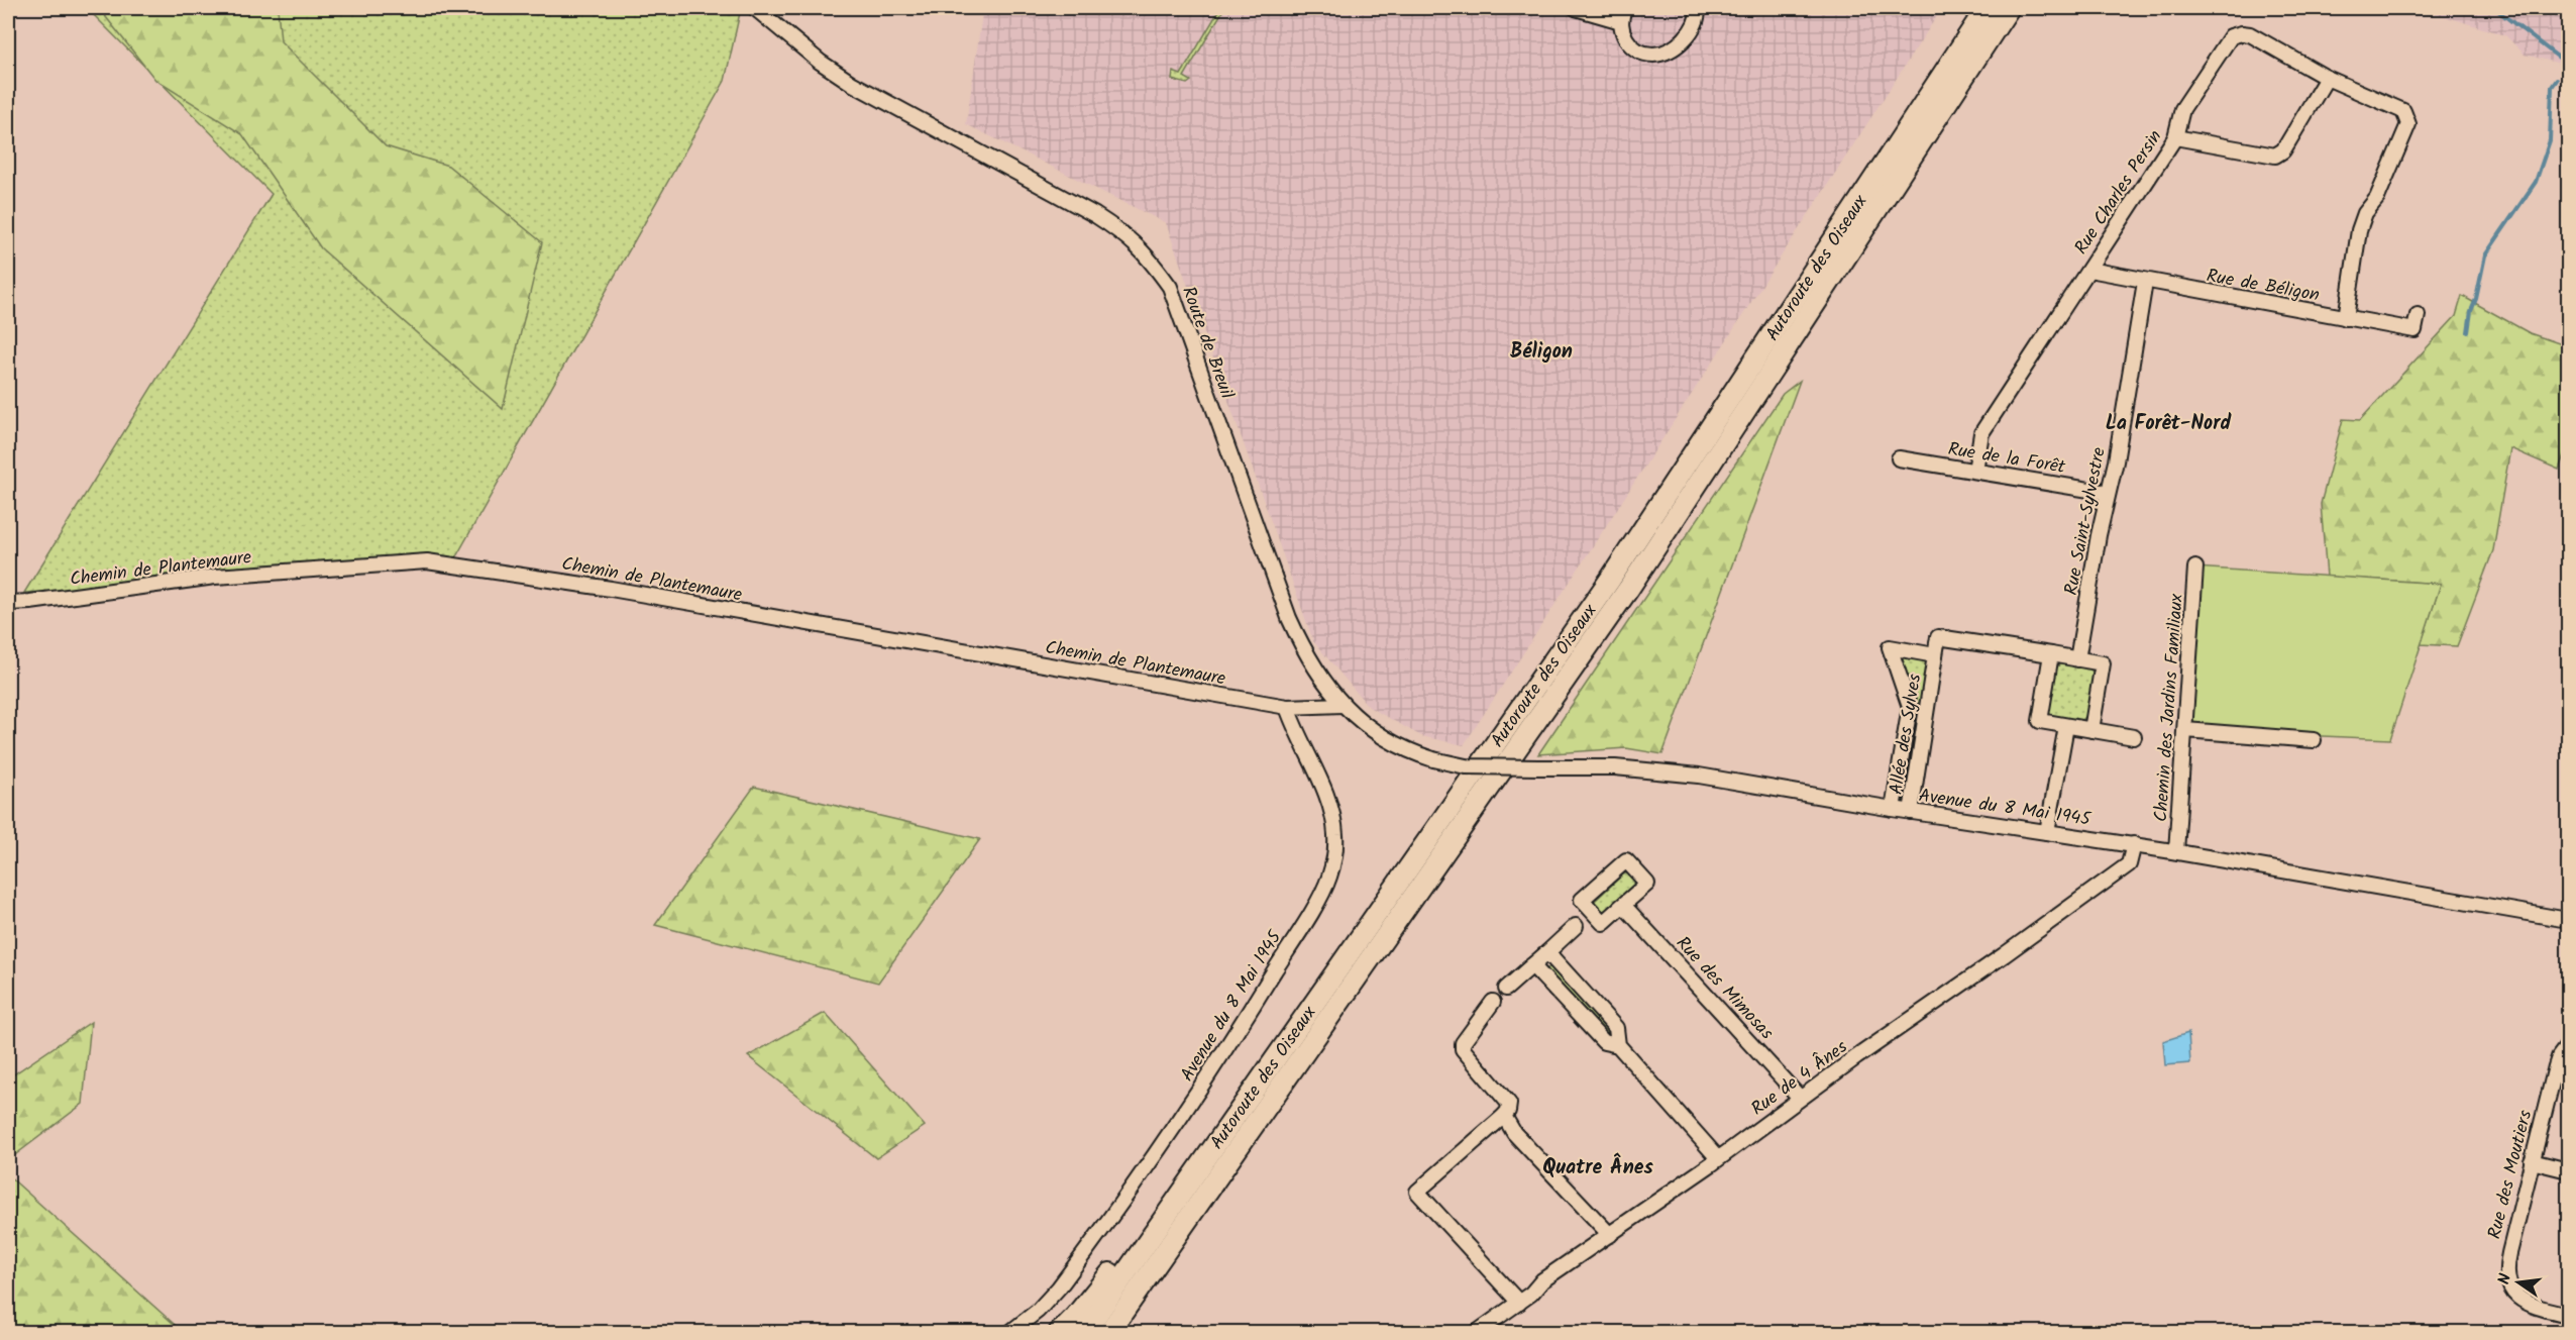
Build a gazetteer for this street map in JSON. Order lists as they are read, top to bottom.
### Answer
{
  "streets": {
    "highway": ["Autoroute des Oiseaux"],
    "street": [
      "Rue Charles Persin",
      "Rue de Béligon",
      "Route de Breuil",
      "Rue de la Forêt",
      "Rue Saint-Sylvestre",
      "Chemin de Plantemaure",
      "Chemin des Jardins Familiaux",
      "Allée des Sylves",
      "Avenue du 8 Mai 1945",
      "Rue des Mimosas",
      "Rue de 4 Ânes",
      "Rue des Moutiers"
    ]
  },
  "crossings": [
    ["Rue Charles Persin", "Rue de Béligon"],
    ["Rue Charles Persin", "Rue de la Forêt"],
    ["Rue de Béligon", "Rue Saint-Sylvestre"],
    ["Route de Breuil", "Avenue du 8 Mai 1945"],
    ["Rue de la Forêt", "Rue Saint-Sylvestre"],
    ["Chemin de Plantemaure", "Avenue du 8 Mai 1945"],
    ["Chemin des Jardins Familiaux", "Avenue du 8 Mai 1945"],
    ["Allée des Sylves", "Avenue du 8 Mai 1945"],
    ["Avenue du 8 Mai 1945", "Rue de 4 Ânes"],
    ["Rue des Mimosas", "Rue de 4 Ânes"]
  ],
  "districts": ["Béligon", "La Forêt-Nord", "Quatre Ânes"],
  "north": "left"
}
